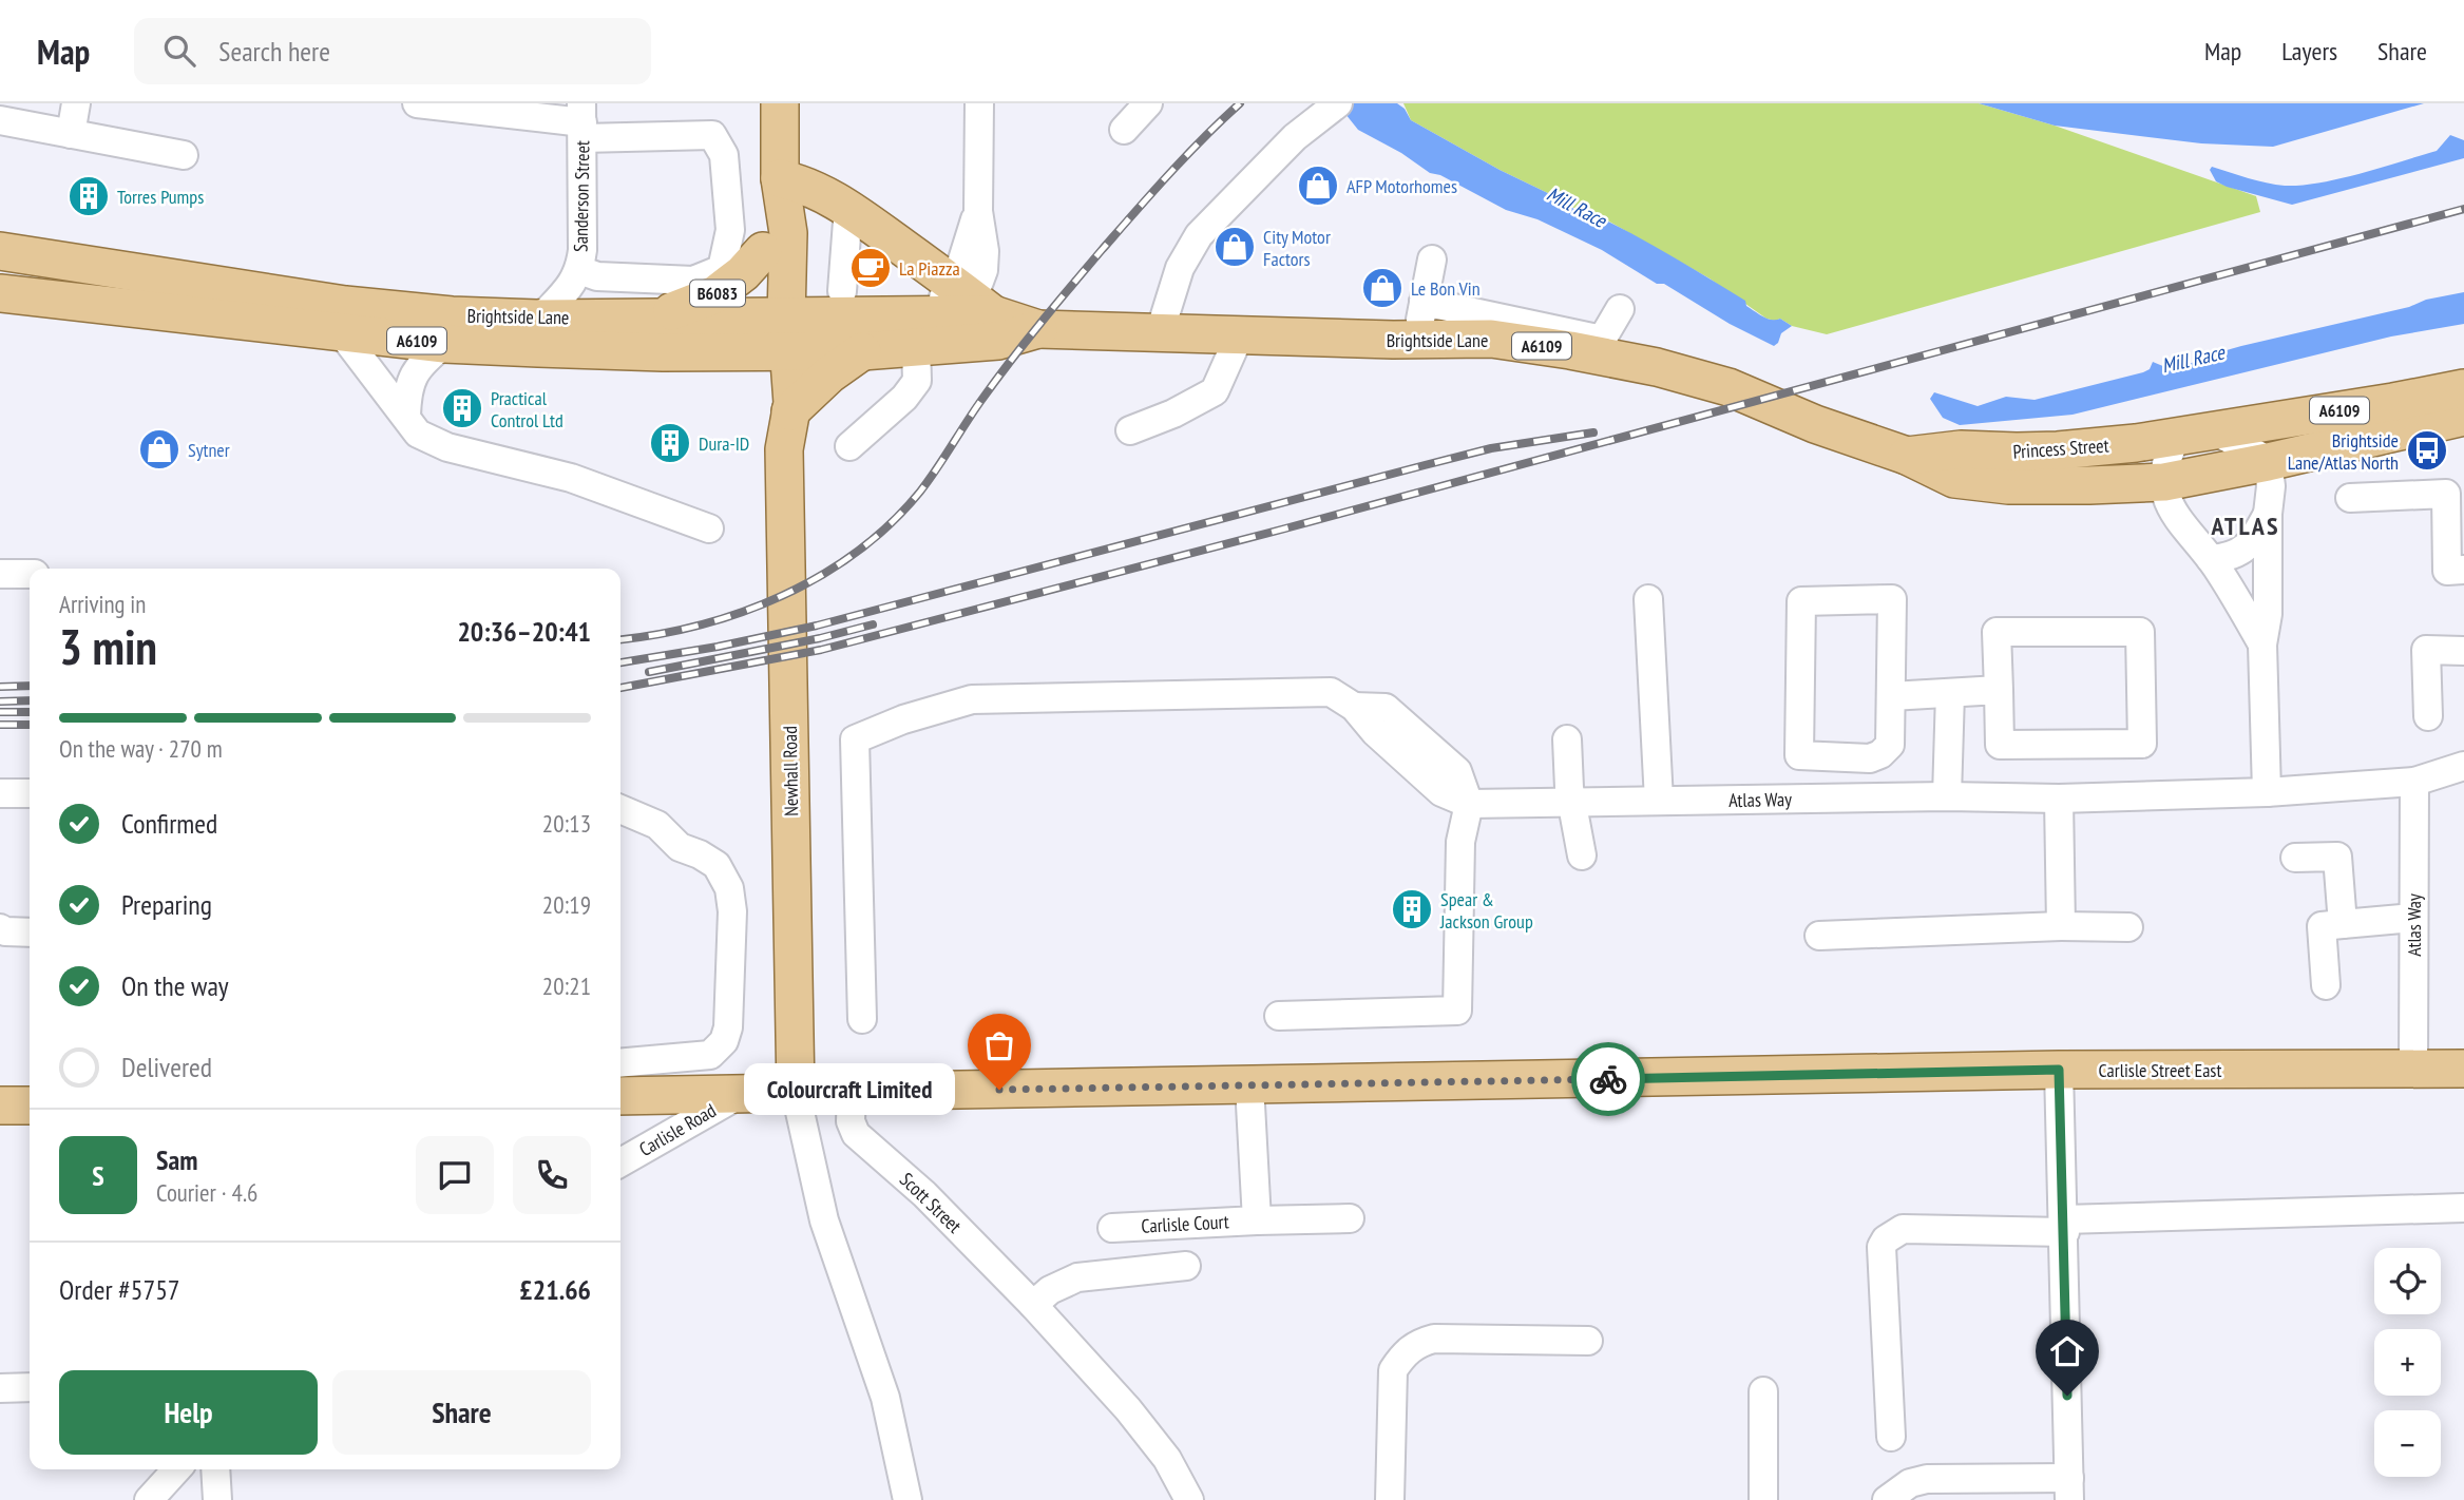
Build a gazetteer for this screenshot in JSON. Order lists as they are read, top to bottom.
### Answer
{
  "streets": {
    "main road": [
      "B6083",
      "Brightside Lane",
      "A6109",
      "Princess Street",
      "Newhall Road",
      "Carlisle Street East"
    ],
    "street": [
      "Sanderson Street",
      "Atlas Way",
      "Carlisle Road",
      "Scott Street",
      "Carlisle Court"
    ]
  },
  "crossings": [
    ["Sanderson Street", "Brightside Lane"],
    ["B6083", "Brightside Lane"],
    ["B6083", "Newhall Road"],
    ["Brightside Lane", "A6109"],
    ["Brightside Lane", "Princess Street"],
    ["Brightside Lane", "Newhall Road"],
    ["A6109", "Princess Street"],
    ["Newhall Road", "Carlisle Street East"],
    ["Atlas Way", "Carlisle Street East"],
    ["Carlisle Street East", "Carlisle Road"],
    ["Carlisle Street East", "Scott Street"]
  ],
  "districts": ["ATLAS"],
  "water": ["Mill Race"],
  "places": {
    "shop": [
      "AFP Motorhomes",
      "City Motor Factors",
      "Le Bon Vin",
      "Sytner"
    ],
    "building": [
      "Torres Pumps",
      "Practical Control Ltd",
      "Dura-ID",
      "Spear & Jackson Group"
    ],
    "cafe": ["La Piazza"],
    "bus stop": ["Brightside Lane/Atlas North"],
    "other": ["Colourcraft Limited"]
  },
  "page": {
    "header": "Map",
    "search": "Search here",
    "nav": ["Map", "Layers", "Share"],
    "heading": ["3 min", "Arriving in", "20:36–20:41"],
    "panel": [
      "Sam",
      "Courier · 4.6",
      "Order #5757",
      "£21.66"
    ],
    "bar": "On the way · 270 m",
    "list": [
      ["Confirmed", "20:13"],
      ["Preparing", "20:19"],
      ["On the way", "20:21"],
      "Delivered"
    ],
    "bubble": "Colourcraft Limited",
    "round": "S",
    "map_buttons": ["+", "−"],
    "buttons": ["Help", "Share"]
  }
}
